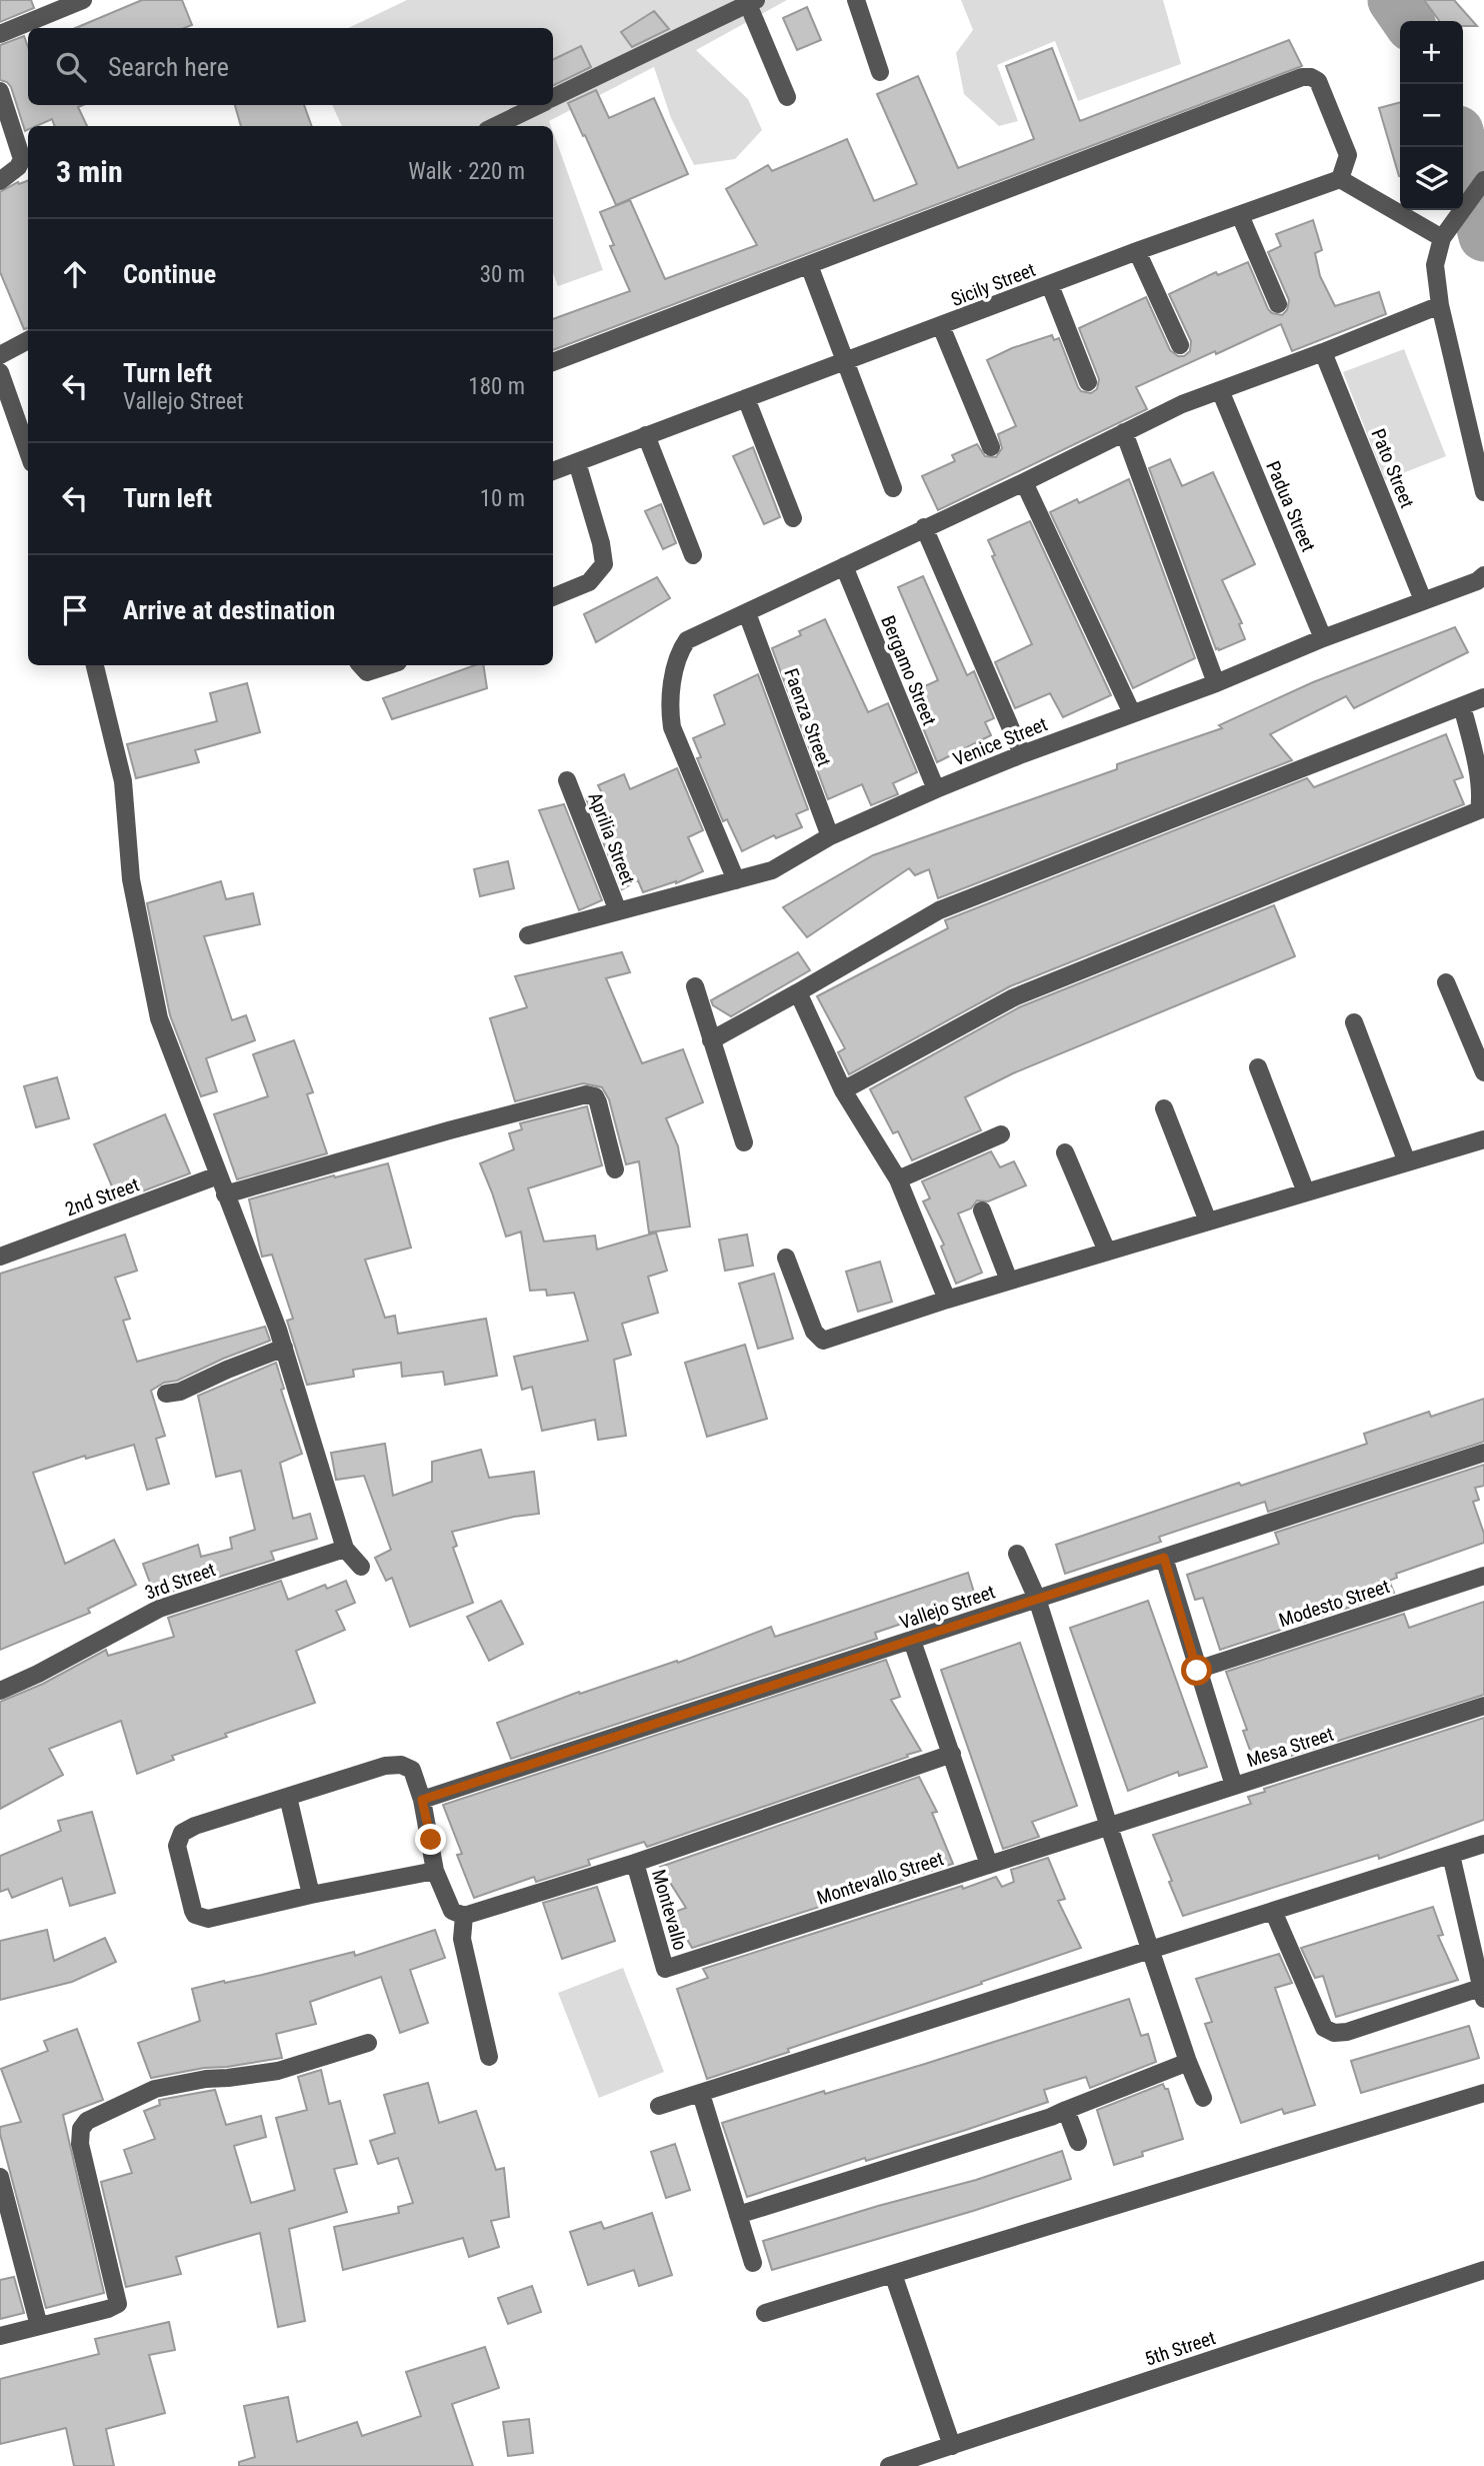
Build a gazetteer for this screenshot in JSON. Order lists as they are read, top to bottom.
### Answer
{
  "streets": {
    "street": [
      "Sicily Street",
      "Pato Street",
      "Padua Street",
      "Bergamo Street",
      "Faenza Street",
      "Venice Street",
      "Aprilia Street",
      "2nd Street",
      "3rd Street",
      "Modesto Street",
      "Vallejo Street",
      "Mesa Street",
      "Montevallo Street",
      "Montevallo",
      "5th Street"
    ]
  },
  "crossings": [
    ["Pato Street", "Venice Street"],
    ["Padua Street", "Venice Street"],
    ["Bergamo Street", "Venice Street"],
    ["Faenza Street", "Venice Street"],
    ["Venice Street", "Aprilia Street"],
    ["Mesa Street", "Montevallo Street"],
    ["Montevallo Street", "Montevallo"]
  ],
  "page": {
    "map_buttons": ["+", "−"],
    "search": "Search here",
    "heading": ["3 min", "Walk · 220 m"],
    "list": [
      ["Continue", "30 m"],
      ["Turn left", "Vallejo Street", "180 m"],
      ["Turn left", "10 m"],
      "Arrive at destination"
    ]
  }
}
